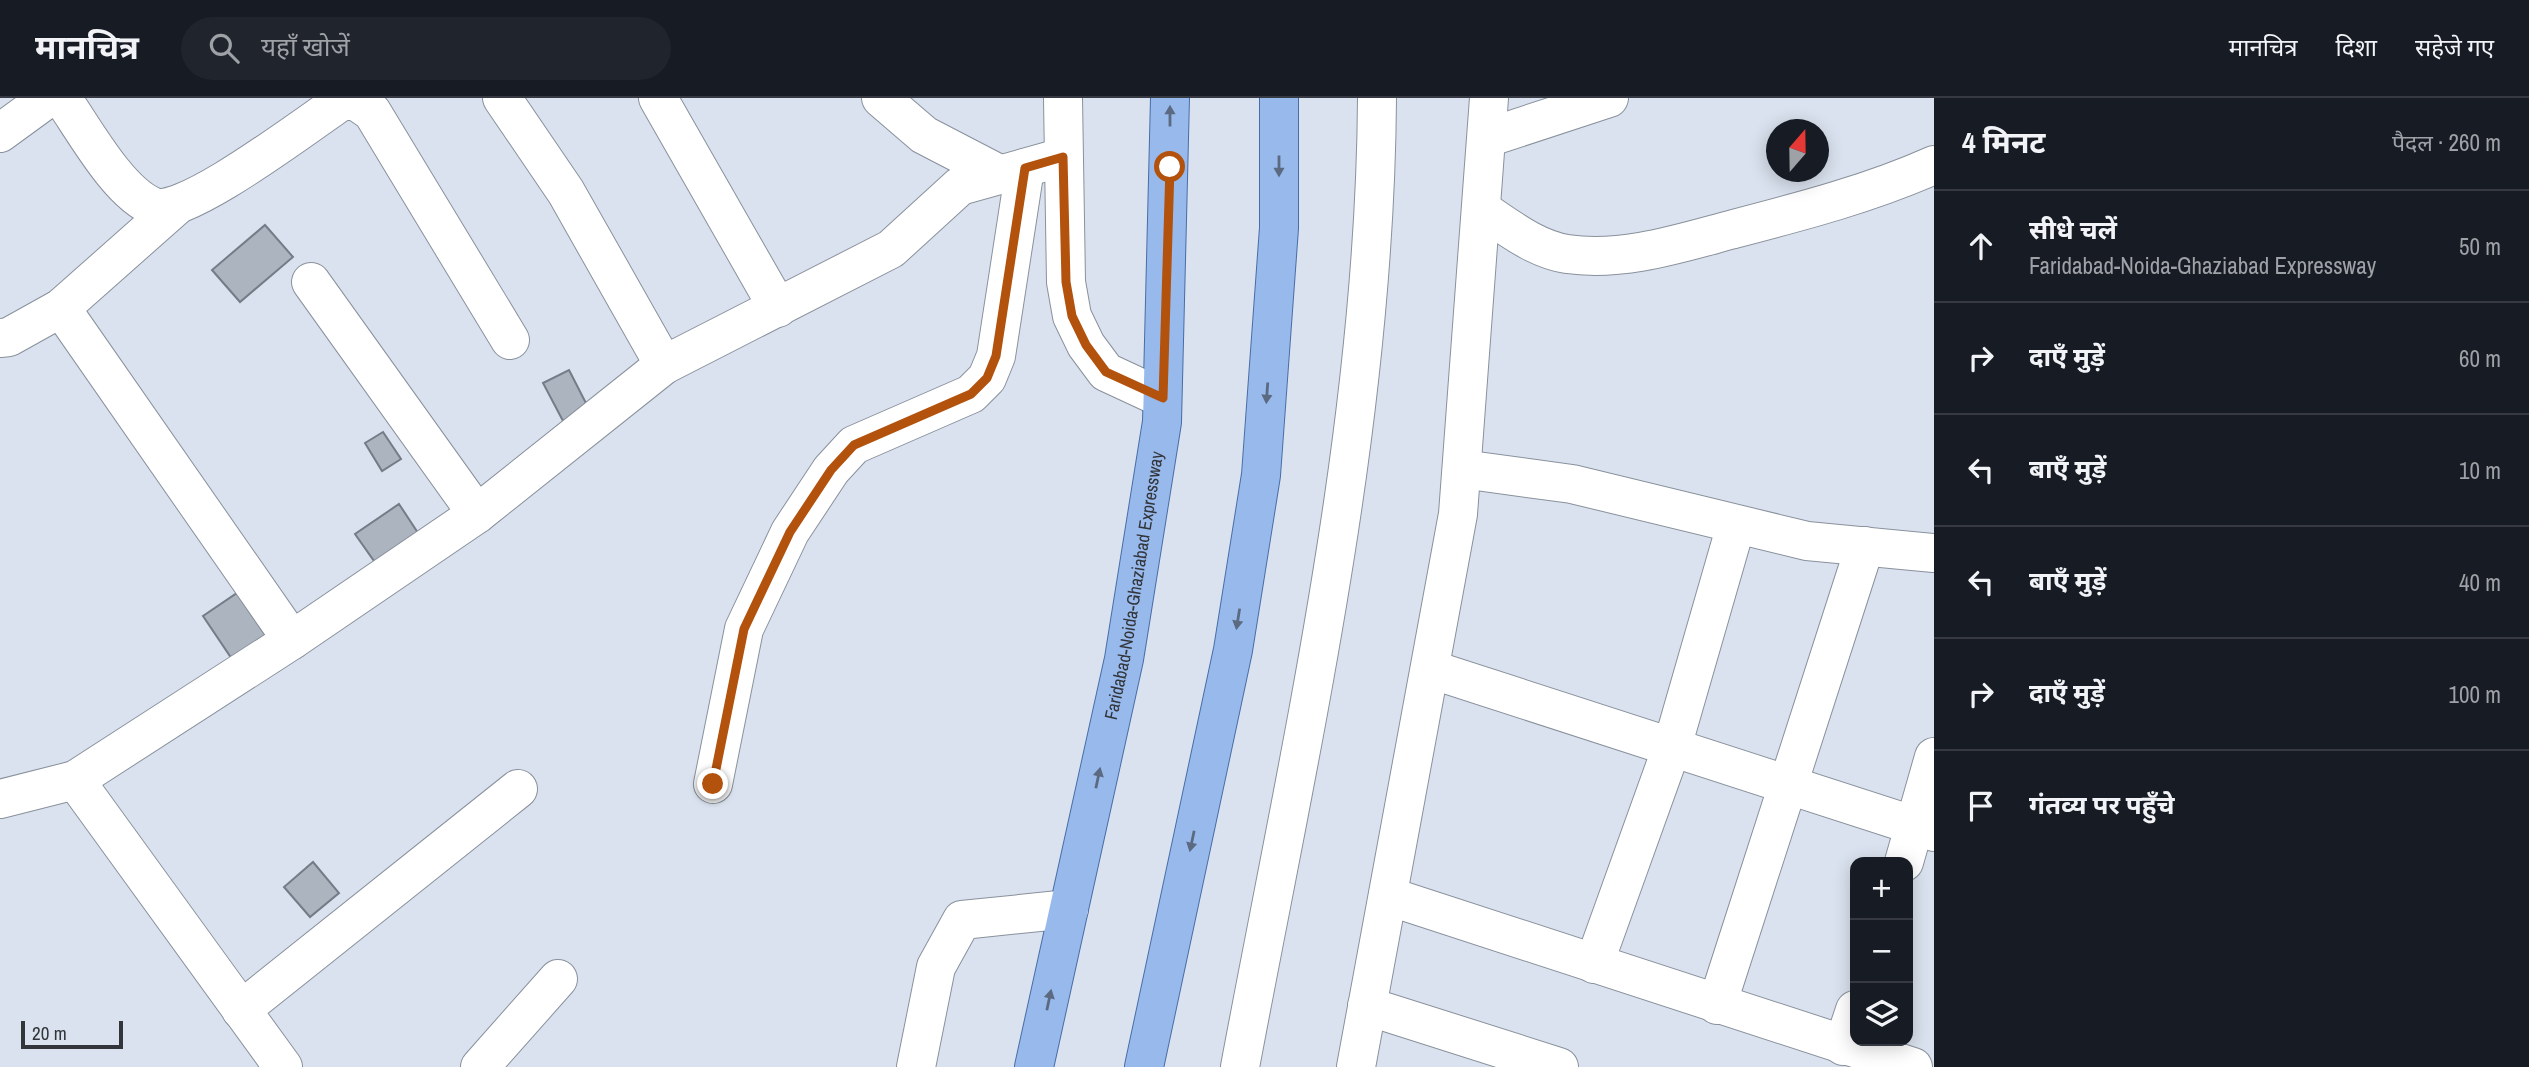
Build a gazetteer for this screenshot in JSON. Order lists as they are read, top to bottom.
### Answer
{
  "streets": {
    "main road": ["Faridabad-Noida-Ghaziabad Expressway"]
  },
  "scale_bar": "20 m",
  "north": "top",
  "page": {
    "header": "मानचित्र",
    "search": "यहाँ खोजें",
    "nav": ["मानचित्र", "दिशा", "सहेजे गए"],
    "heading": ["4 मिनट", "पैदल · 260 m"],
    "list": [
      ["सीधे चलें", "Faridabad-Noida-Ghaziabad Expressway", "50 m"],
      ["दाएँ मुड़ें", "60 m"],
      ["बाएँ मुड़ें", "10 m"],
      ["बाएँ मुड़ें", "40 m"],
      ["दाएँ मुड़ें", "100 m"],
      "गंतव्य पर पहुँचे"
    ],
    "map_buttons": ["+", "−"],
    "scale": "20 m"
  }
}
